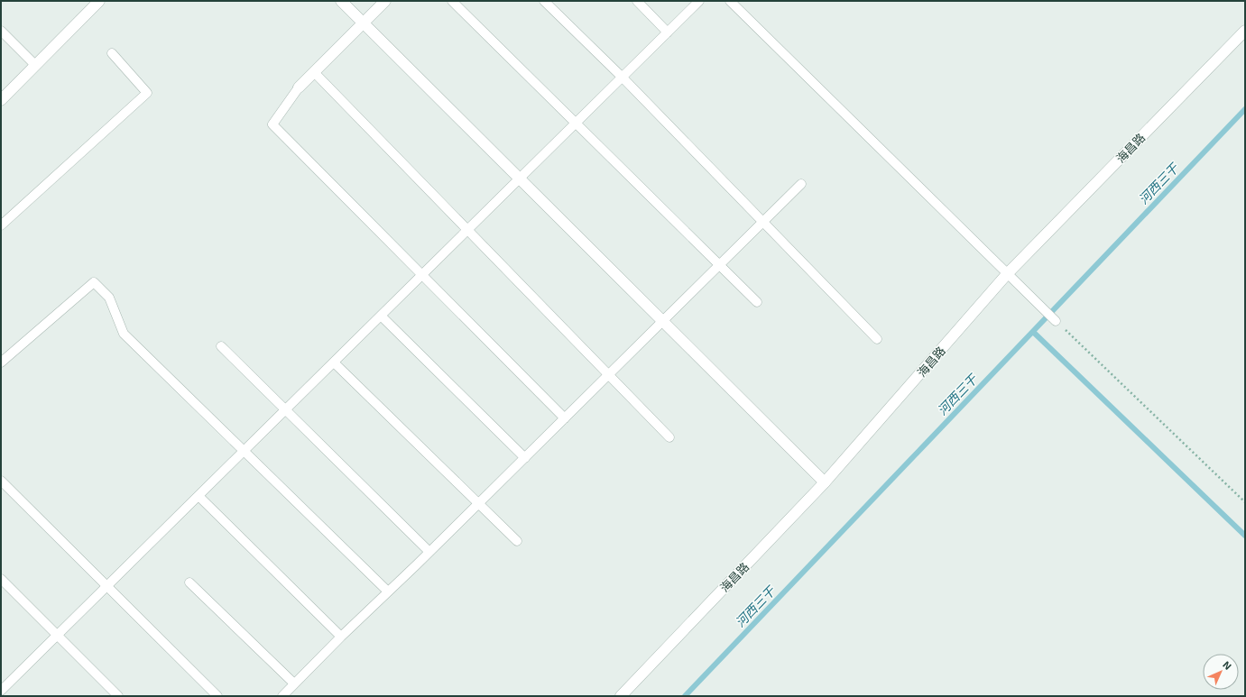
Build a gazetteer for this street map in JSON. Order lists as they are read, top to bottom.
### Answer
{
  "streets": {
    "street": ["海昌路"]
  },
  "water": ["河西三干"],
  "north": "top right"
}
